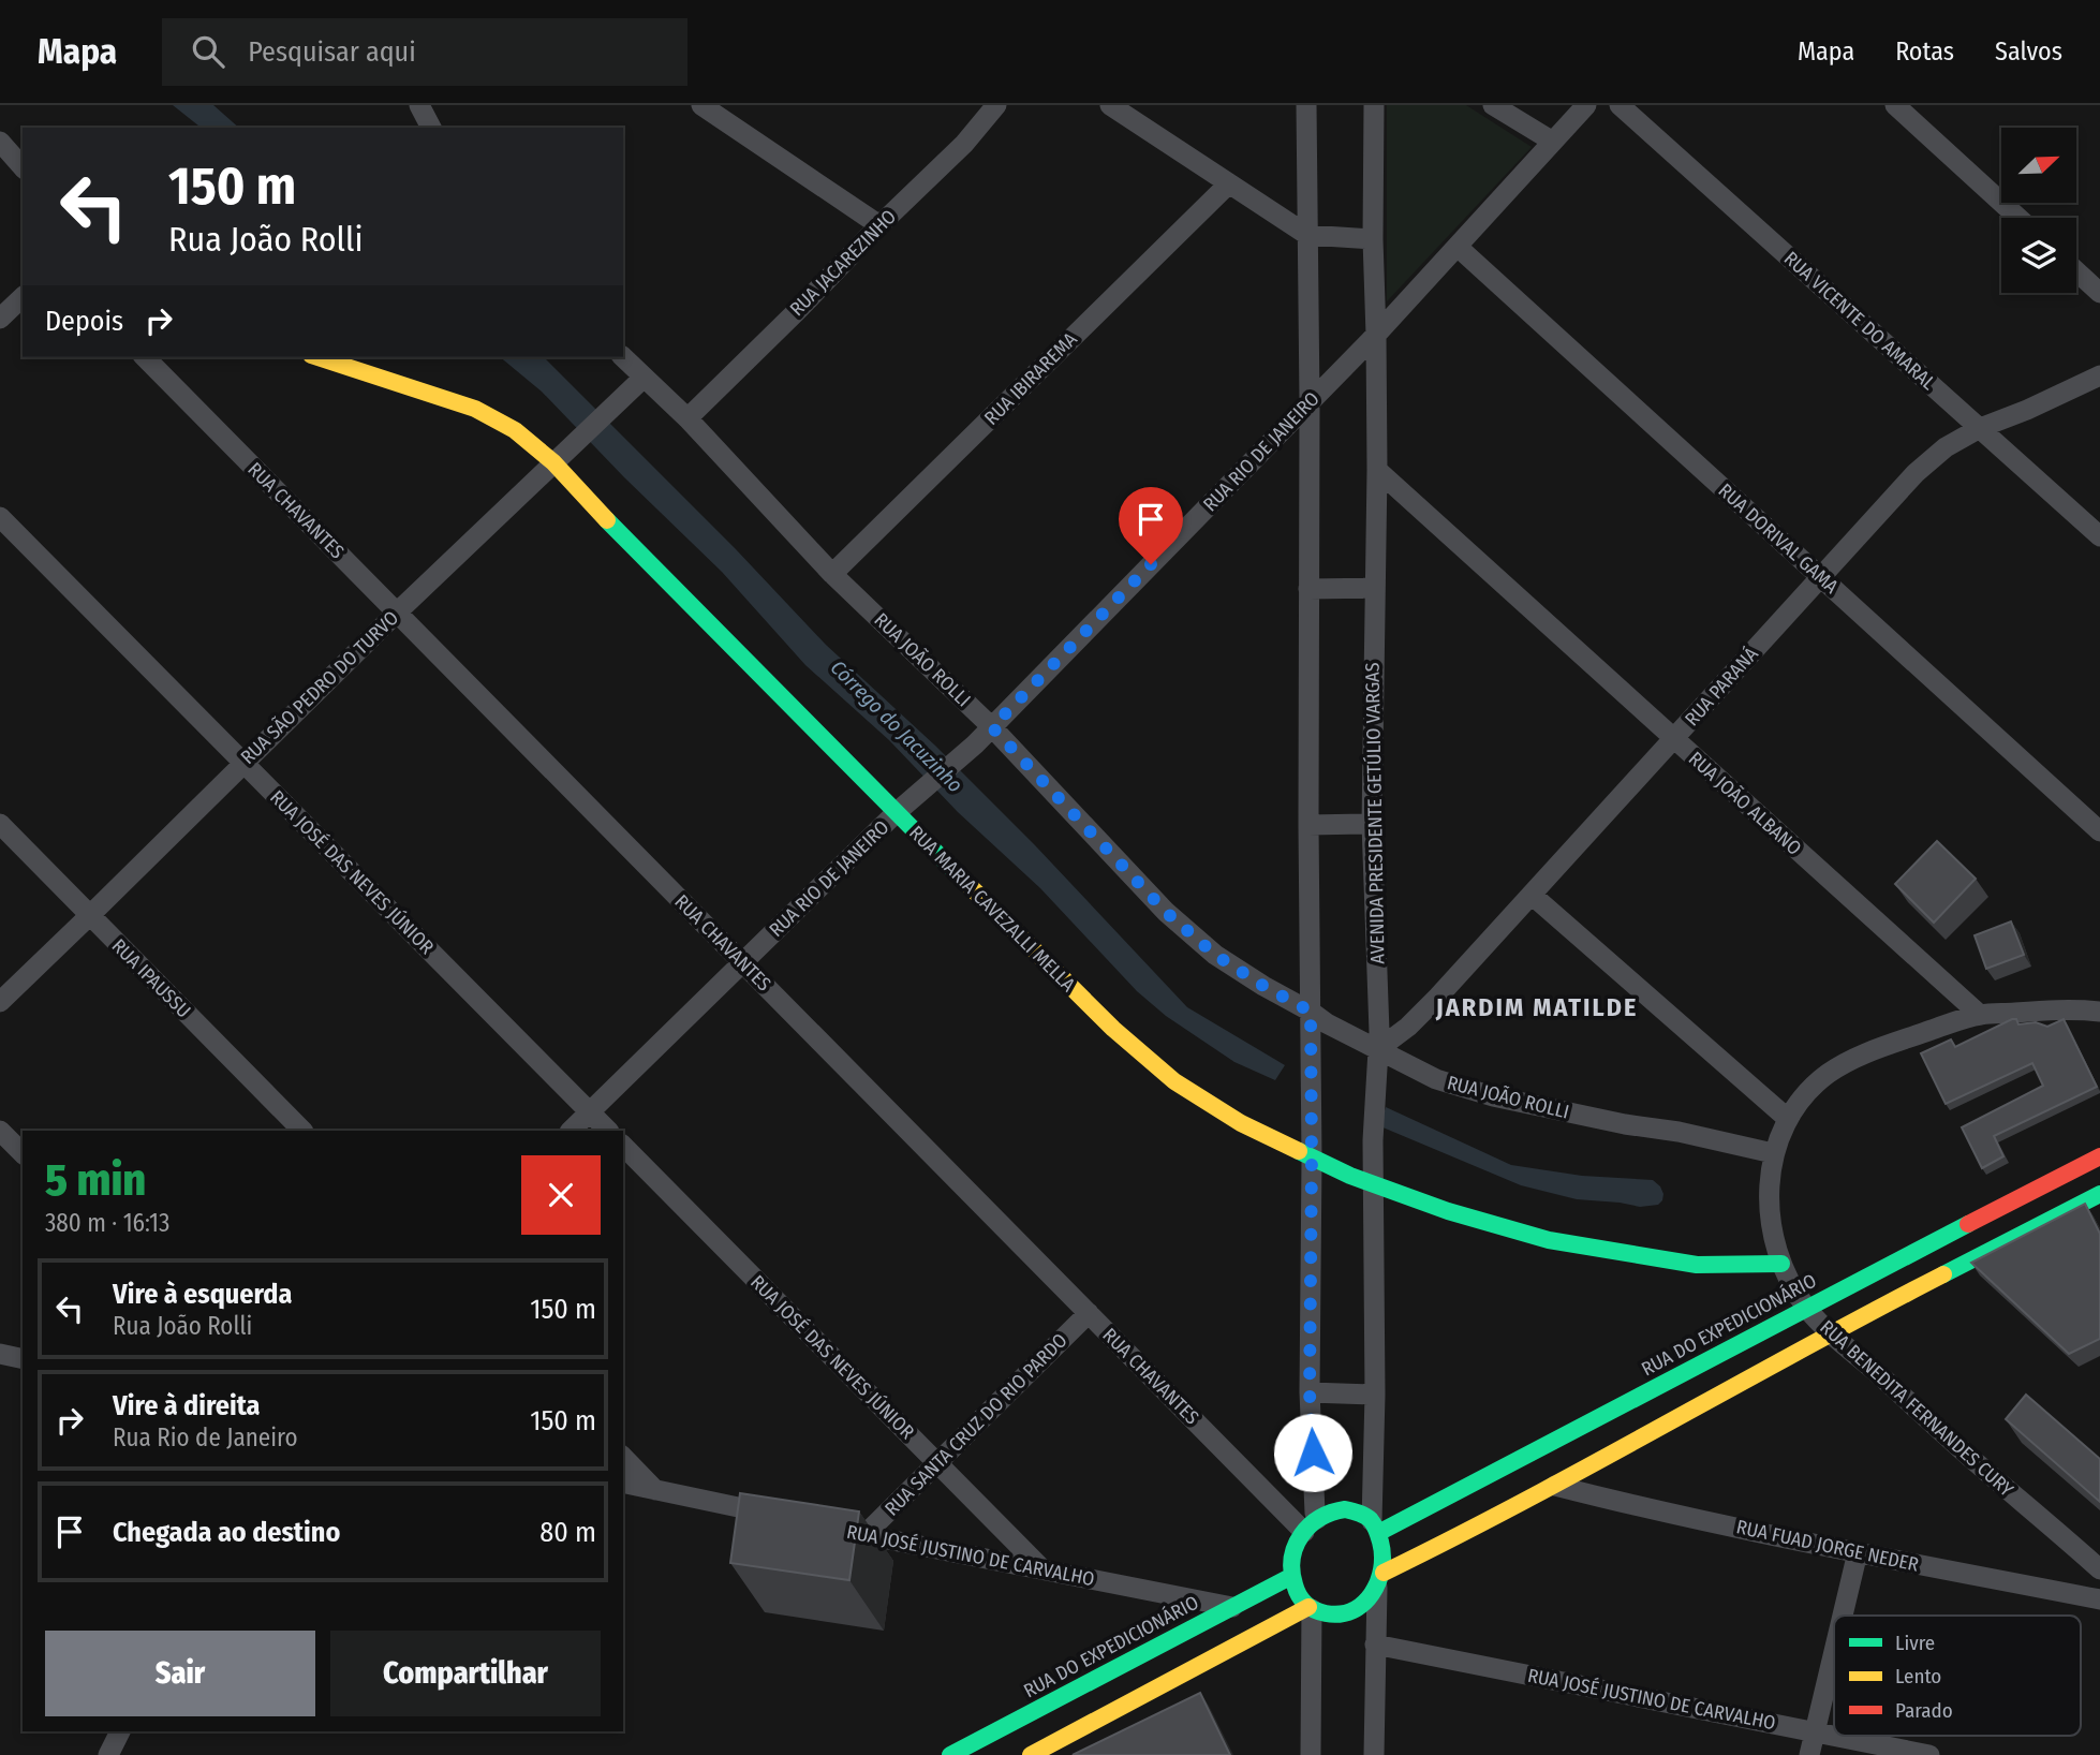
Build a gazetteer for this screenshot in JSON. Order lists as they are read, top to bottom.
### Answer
{
  "streets": {
    "main road": ["RUA MARIA CAVEZALLI MELLA", "RUA DO EXPEDICIONÁRIO"],
    "street": [
      "RUA JACAREZINHO",
      "RUA VICENTE DO AMARAL",
      "RUA IBIRAREMA",
      "RUA RIO DE JANEIRO",
      "RUA CHAVANTES",
      "RUA DORIVAL GAMA",
      "RUA JOÃO ROLLI",
      "RUA PARANÁ",
      "RUA SÃO PEDRO DO TURVO",
      "RUA JOÃO ALBANO",
      "AVENIDA PRESIDENTE GETÚLIO VARGAS",
      "RUA JOSÉ DAS NEVES JÚNIOR",
      "RUA IPAUSSU",
      "RUA BENEDITA FERNANDES CURY",
      "RUA SANTA CRUZ DO RIO PARDO",
      "RUA FUAD JORGE NEDER",
      "RUA JOSÉ JUSTINO DE CARVALHO"
    ]
  },
  "crossings": [
    ["RUA JACAREZINHO", "RUA JOÃO ROLLI"],
    ["RUA VICENTE DO AMARAL", "RUA PARANÁ"],
    ["RUA IBIRAREMA", "RUA JOÃO ROLLI"],
    ["RUA RIO DE JANEIRO", "RUA CHAVANTES"],
    ["RUA RIO DE JANEIRO", "RUA DORIVAL GAMA"],
    ["RUA RIO DE JANEIRO", "RUA JOÃO ROLLI"],
    ["RUA RIO DE JANEIRO", "AVENIDA PRESIDENTE GETÚLIO VARGAS"],
    ["RUA RIO DE JANEIRO", "RUA JOSÉ DAS NEVES JÚNIOR"],
    ["RUA RIO DE JANEIRO", "RUA MARIA CAVEZALLI MELLA"],
    ["RUA CHAVANTES", "RUA SÃO PEDRO DO TURVO"],
    ["RUA CHAVANTES", "AVENIDA PRESIDENTE GETÚLIO VARGAS"],
    ["RUA CHAVANTES", "RUA DO EXPEDICIONÁRIO"],
    ["RUA CHAVANTES", "RUA SANTA CRUZ DO RIO PARDO"],
    ["RUA DORIVAL GAMA", "RUA PARANÁ"],
    ["RUA JOÃO ROLLI", "RUA PARANÁ"],
    ["RUA JOÃO ROLLI", "RUA SÃO PEDRO DO TURVO"],
    ["RUA JOÃO ROLLI", "AVENIDA PRESIDENTE GETÚLIO VARGAS"],
    ["RUA JOÃO ROLLI", "RUA BENEDITA FERNANDES CURY"],
    ["RUA PARANÁ", "RUA JOÃO ALBANO"],
    ["RUA PARANÁ", "AVENIDA PRESIDENTE GETÚLIO VARGAS"],
    ["RUA SÃO PEDRO DO TURVO", "RUA JOSÉ DAS NEVES JÚNIOR"],
    ["RUA SÃO PEDRO DO TURVO", "RUA MARIA CAVEZALLI MELLA"],
    ["RUA SÃO PEDRO DO TURVO", "RUA IPAUSSU"],
    ["RUA JOÃO ALBANO", "AVENIDA PRESIDENTE GETÚLIO VARGAS"],
    ["RUA JOÃO ALBANO", "RUA BENEDITA FERNANDES CURY"],
    ["AVENIDA PRESIDENTE GETÚLIO VARGAS", "RUA MARIA CAVEZALLI MELLA"],
    ["AVENIDA PRESIDENTE GETÚLIO VARGAS", "RUA DO EXPEDICIONÁRIO"],
    ["RUA JOSÉ DAS NEVES JÚNIOR", "RUA SANTA CRUZ DO RIO PARDO"],
    ["RUA JOSÉ DAS NEVES JÚNIOR", "RUA JOSÉ JUSTINO DE CARVALHO"],
    ["RUA MARIA CAVEZALLI MELLA", "RUA BENEDITA FERNANDES CURY"],
    ["RUA DO EXPEDICIONÁRIO", "RUA BENEDITA FERNANDES CURY"],
    ["RUA DO EXPEDICIONÁRIO", "RUA FUAD JORGE NEDER"],
    ["RUA DO EXPEDICIONÁRIO", "RUA JOSÉ JUSTINO DE CARVALHO"],
    ["RUA SANTA CRUZ DO RIO PARDO", "RUA JOSÉ JUSTINO DE CARVALHO"]
  ],
  "districts": ["JARDIM MATILDE"],
  "water": ["Córrego do Jacuzinho"],
  "legend": ["Livre", "Lento", "Parado"],
  "north": "top right",
  "page": {
    "header": "Mapa",
    "search": "Pesquisar aqui",
    "nav": ["Mapa", "Rotas", "Salvos"],
    "turn": ["150 m", "Rua João Rolli"],
    "then": "Depois",
    "heading": ["5 min", "380 m · 16:13"],
    "list": [
      {
        "name": "Vire à esquerda",
        "note": "Rua João Rolli",
        "value": "150 m"
      },
      {
        "name": "Vire à direita",
        "note": "Rua Rio de Janeiro",
        "value": "150 m"
      },
      {
        "name": "Chegada ao destino",
        "value": "80 m"
      }
    ],
    "buttons": ["Sair", "Compartilhar"]
  }
}
